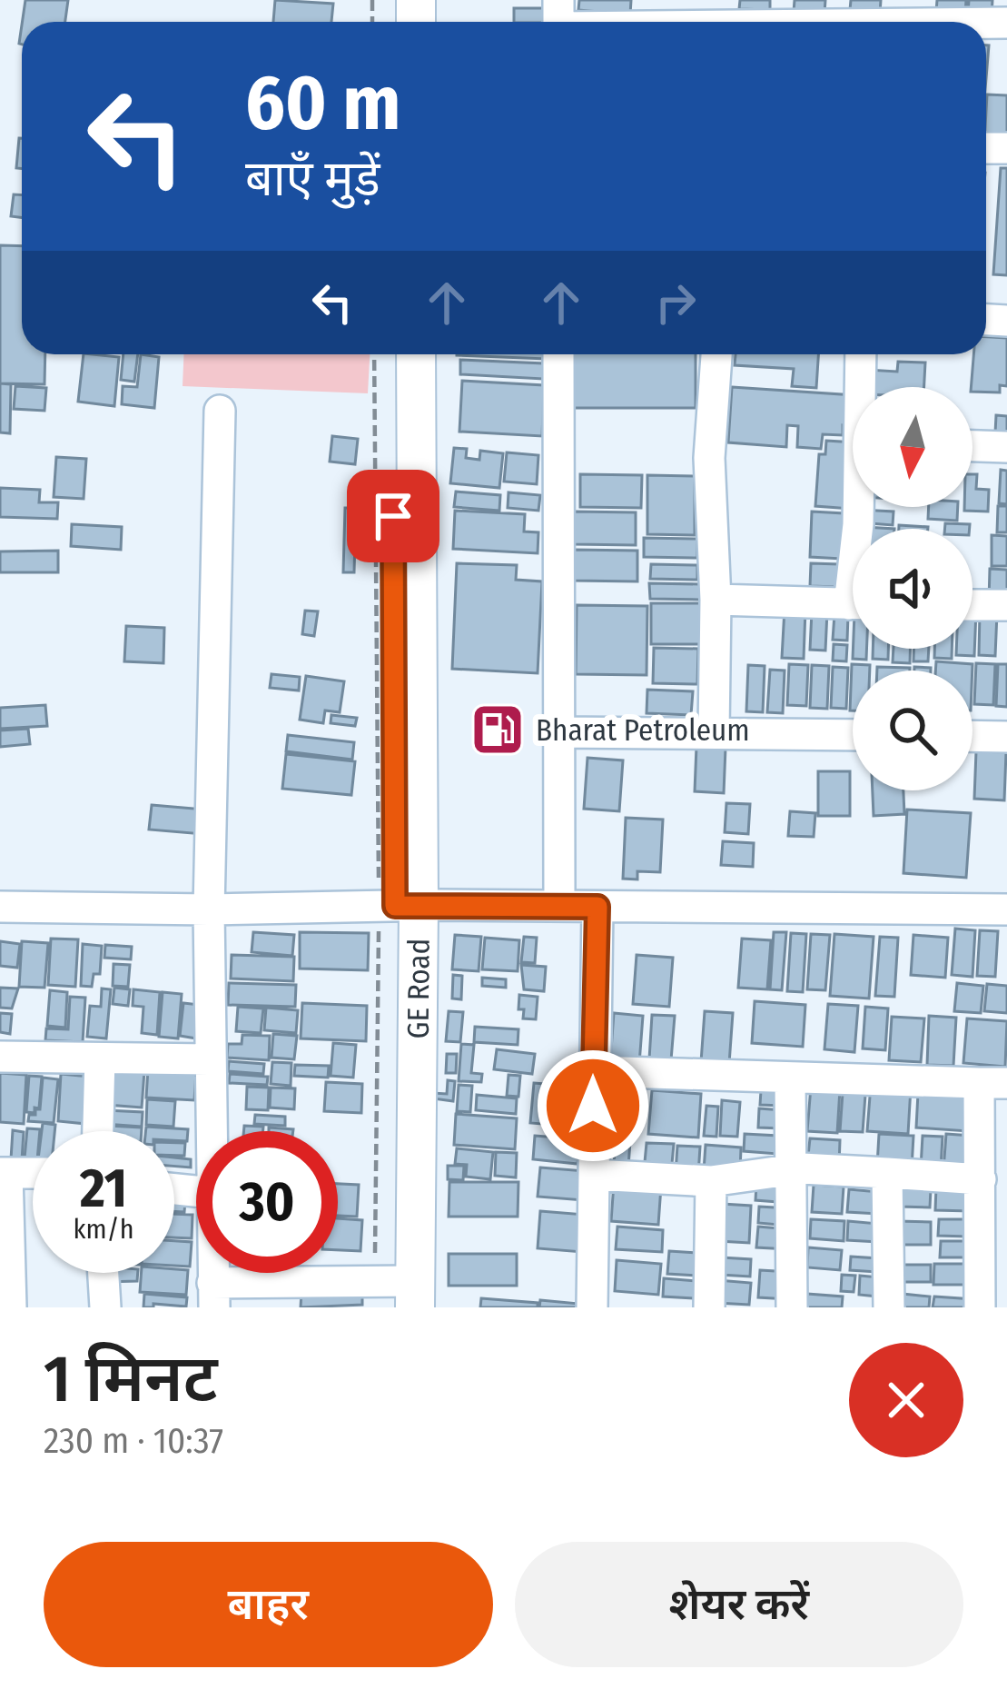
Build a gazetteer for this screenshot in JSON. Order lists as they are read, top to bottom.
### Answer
{
  "streets": {
    "main road": ["GE Road"]
  },
  "places": {
    "fuel station": ["Bharat Petroleum"]
  },
  "north": "bottom",
  "page": {
    "turn": ["60 m", "बाएँ मुड़ें"],
    "speed": "21 km/h",
    "limit": "30",
    "heading": ["1 मिनट", "230 m · 10:37"],
    "buttons": ["बाहर", "शेयर करें"]
  }
}
